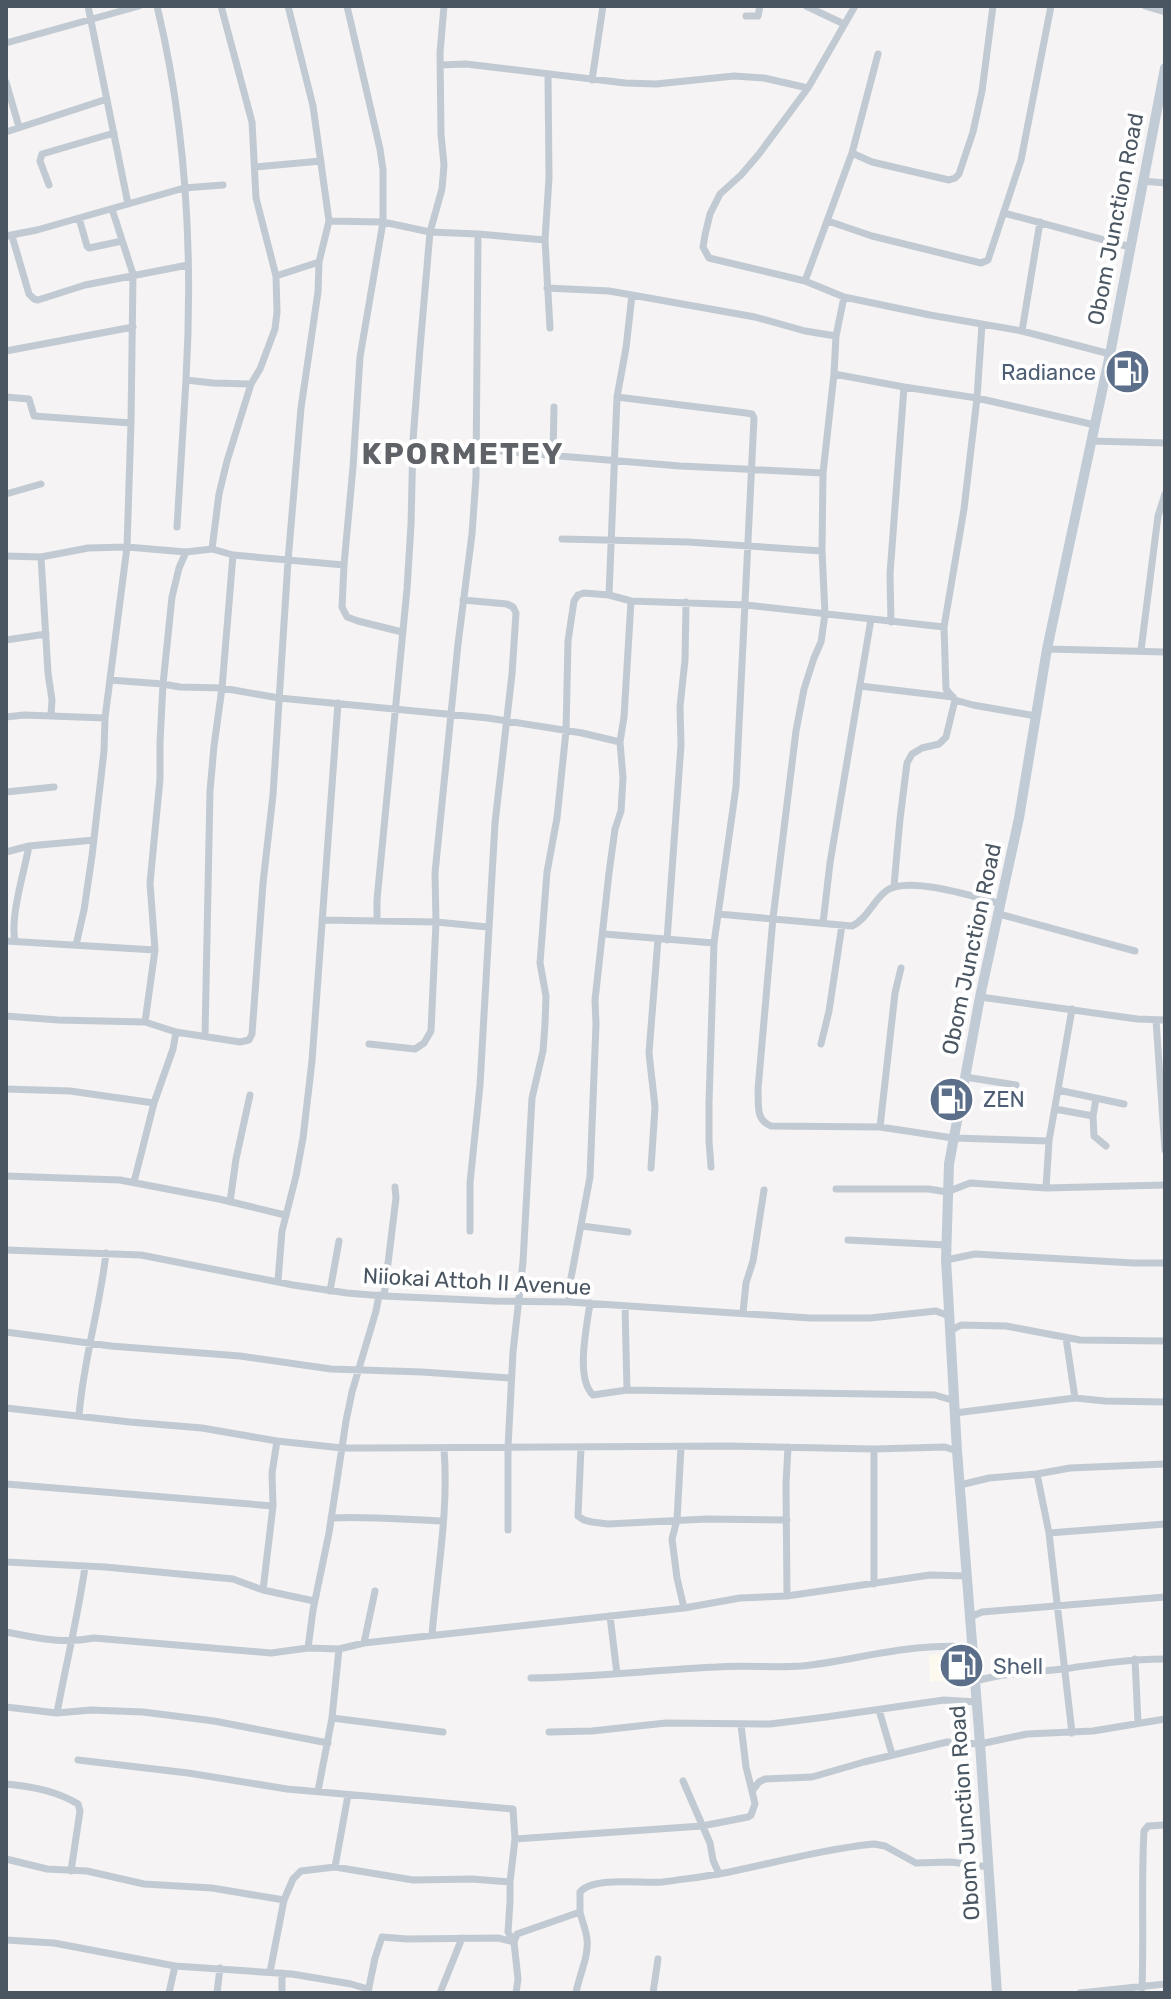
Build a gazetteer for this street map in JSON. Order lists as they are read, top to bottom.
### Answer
{
  "streets": {
    "main road": ["Obom Junction Road"],
    "street": ["Niiokai Attoh II Avenue"]
  },
  "crossings": [
    ["Obom Junction Road", "Niiokai Attoh II Avenue"]
  ],
  "districts": ["KPORMETEY"],
  "places": {
    "fuel station": ["Radiance", "ZEN", "Shell"]
  }
}
